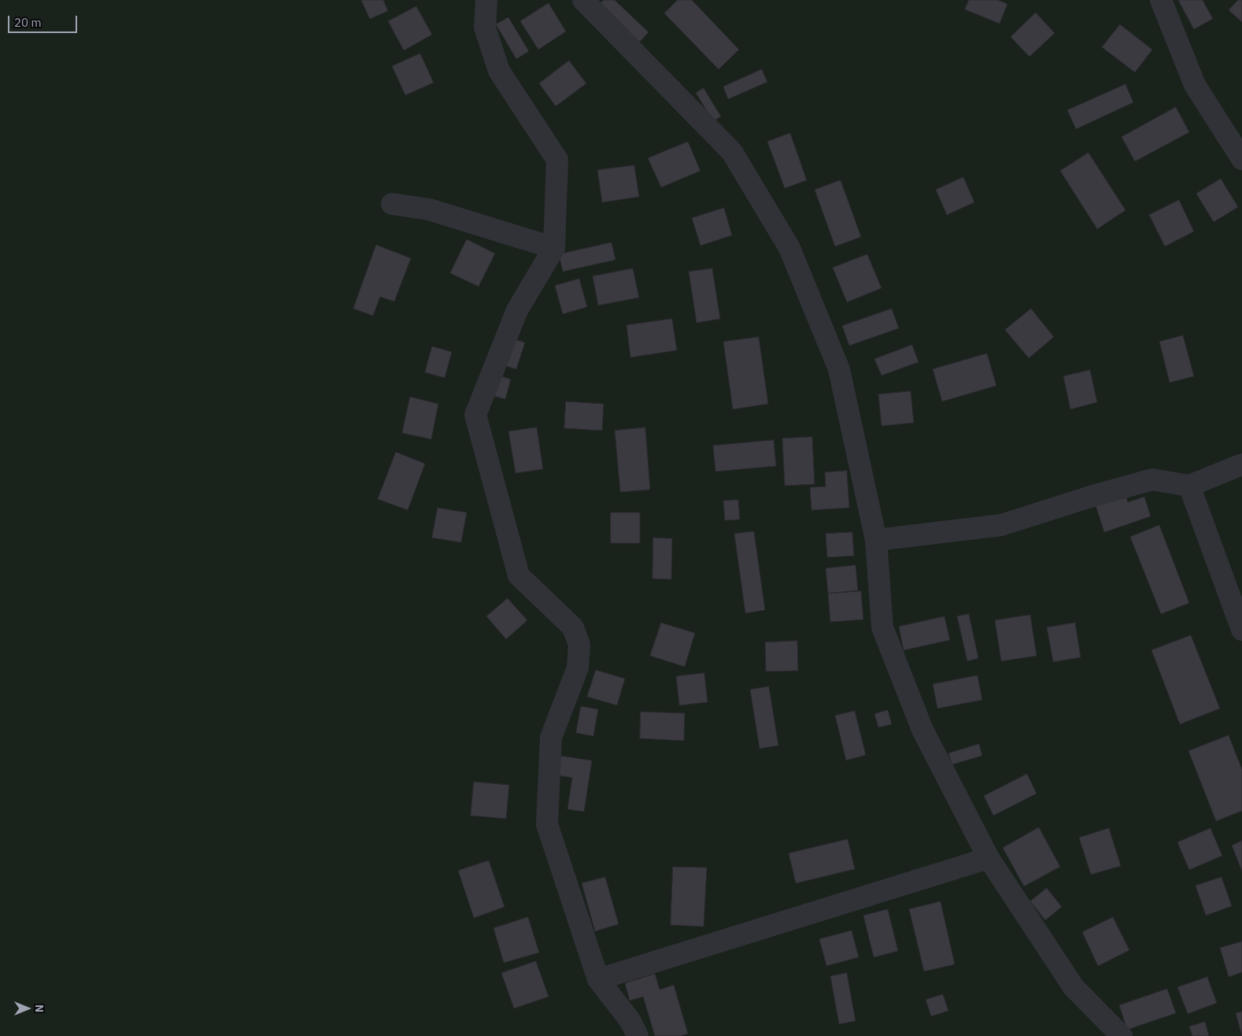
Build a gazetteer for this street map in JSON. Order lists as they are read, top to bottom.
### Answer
{
  "scale_bar": "20 m",
  "north": "right"
}
